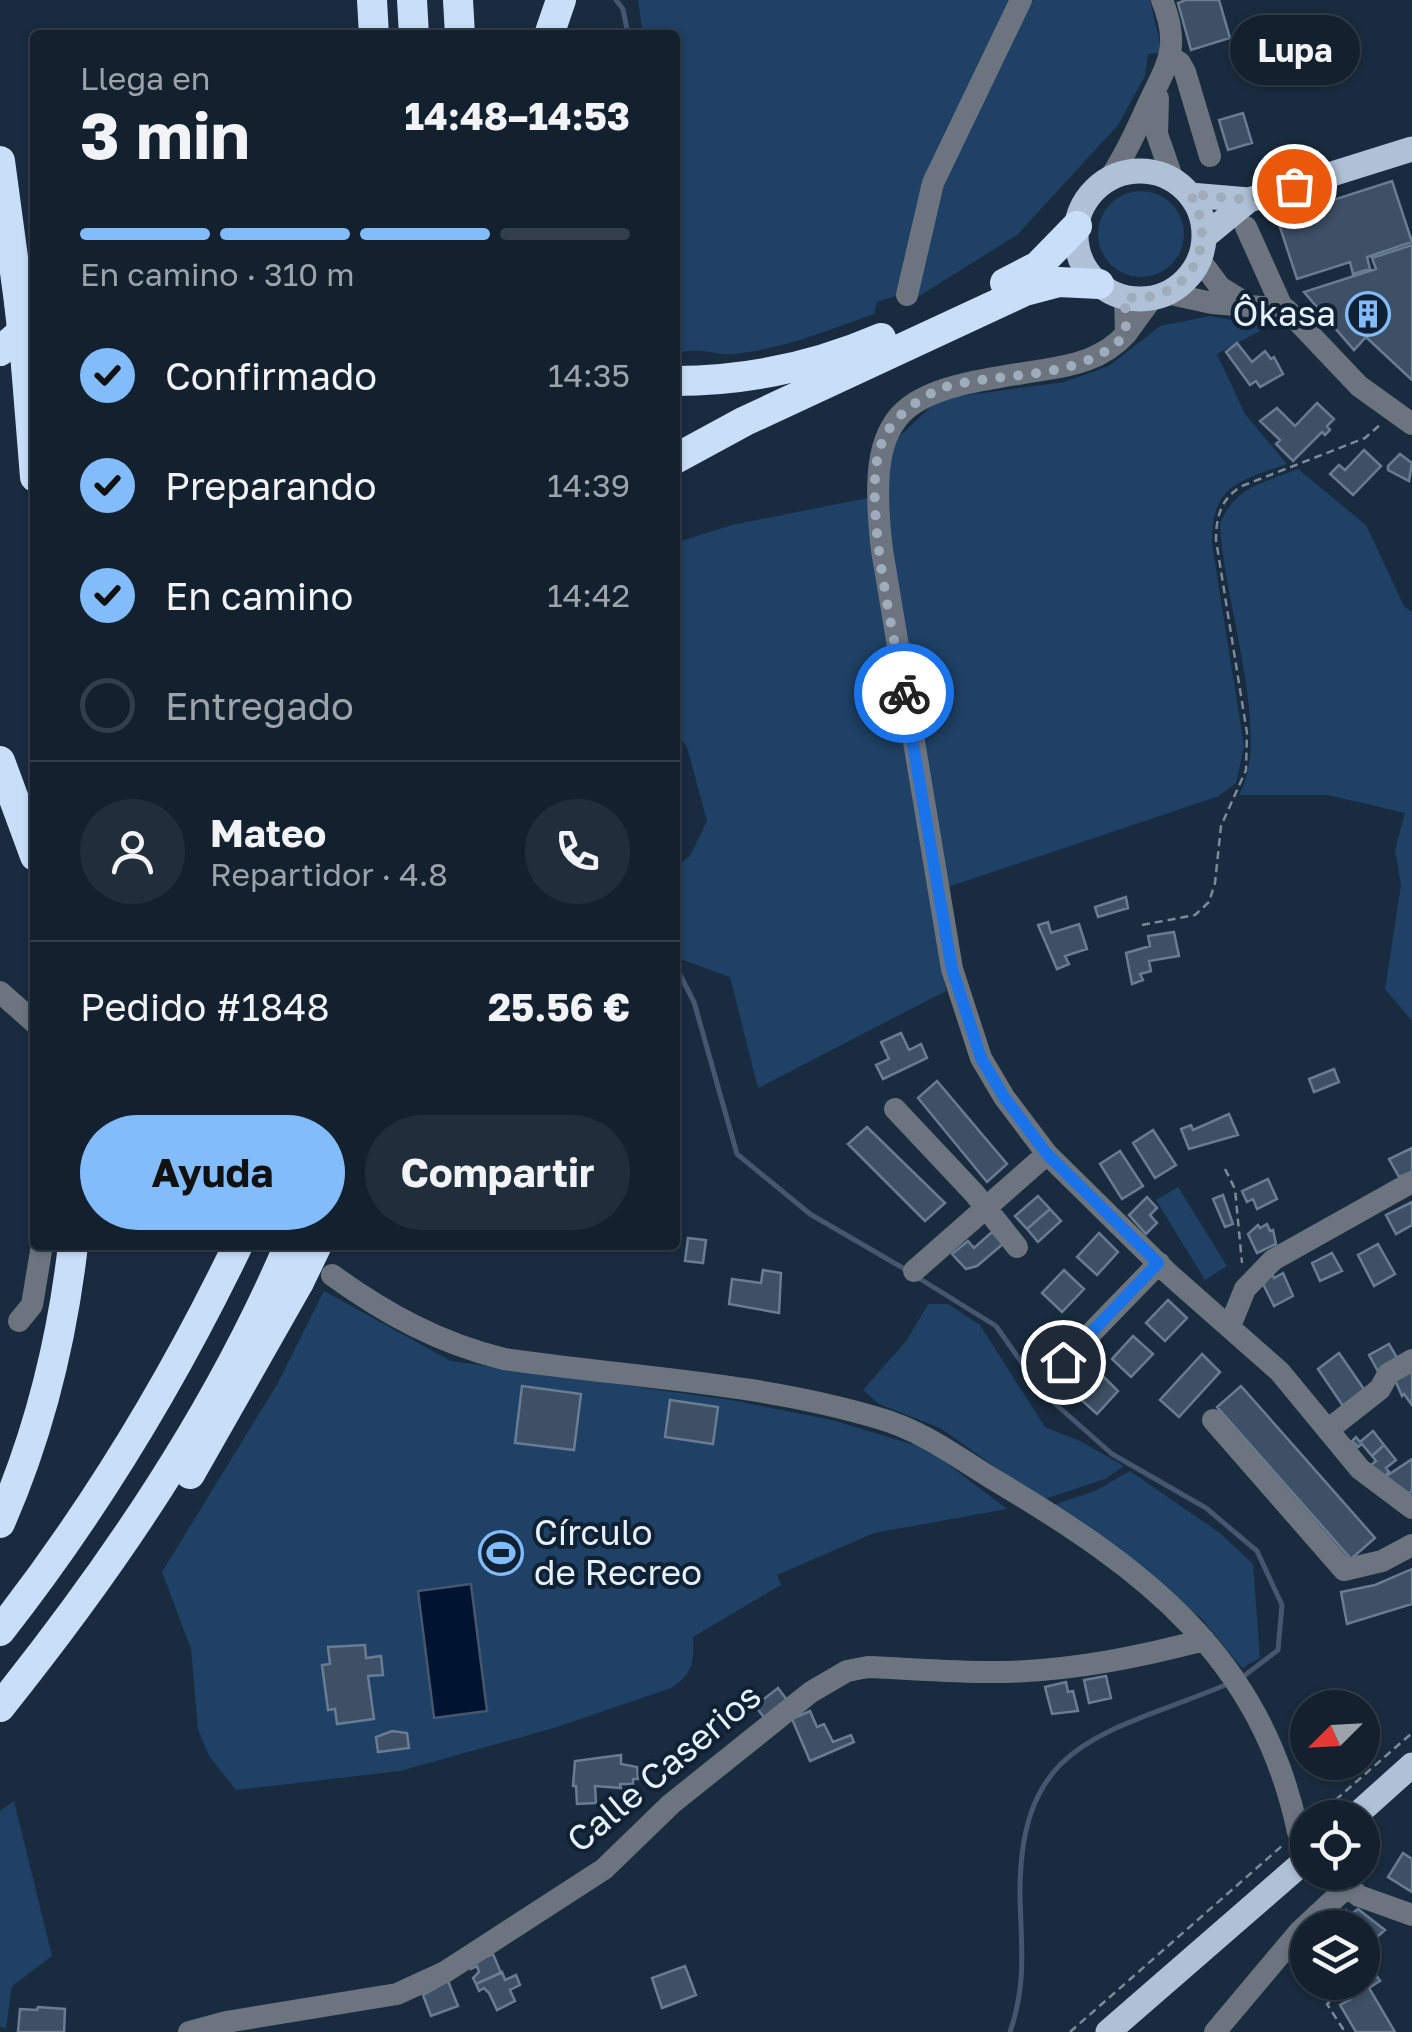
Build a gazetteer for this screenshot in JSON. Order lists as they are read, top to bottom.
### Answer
{
  "streets": {
    "street": ["Calle Caserios"]
  },
  "places": {
    "other": ["Lupa"],
    "building": ["Ôkasa"],
    "sports": ["Círculo de Recreo"]
  },
  "north": "bottom left",
  "page": {
    "bubble": "Lupa",
    "heading": ["3 min", "Llega en", "14:48–14:53"],
    "panel": [
      "Mateo",
      "Repartidor · 4.8",
      "Pedido #1848",
      "25.56 €"
    ],
    "bar": "En camino · 310 m",
    "list": [
      ["Confirmado", "14:35"],
      ["Preparando", "14:39"],
      ["En camino", "14:42"],
      "Entregado"
    ],
    "buttons": ["Ayuda", "Compartir"]
  }
}
